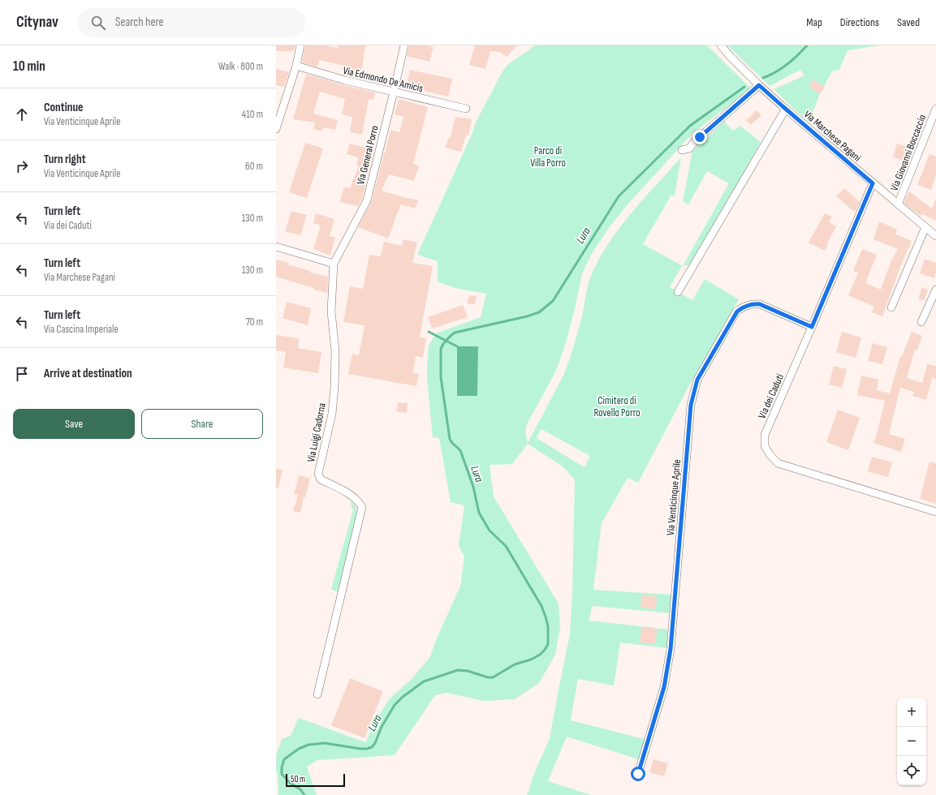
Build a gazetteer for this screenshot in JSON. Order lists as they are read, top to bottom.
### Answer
{
  "streets": {
    "street": [
      "Via Edmondo De Amicis",
      "Via Marchese Pagani",
      "Via Giovanni Boccaccio",
      "Via General Porro",
      "Via dei Caduti",
      "Via Luigi Cadorna",
      "Via Venticinque Aprile"
    ]
  },
  "crossings": [
    ["Via Edmondo De Amicis", "Via General Porro"],
    ["Via Marchese Pagani", "Via Giovanni Boccaccio"],
    ["Via Marchese Pagani", "Via dei Caduti"],
    ["Via General Porro", "Via Luigi Cadorna"],
    ["Via dei Caduti", "Via Venticinque Aprile"]
  ],
  "water": ["Lura"],
  "parks": ["Parco di Villa Porro", "Cimitero di Rovello Porro"],
  "scale_bar": "50 m",
  "page": {
    "header": "Citynav",
    "search": "Search here",
    "nav": ["Map", "Directions", "Saved"],
    "heading": ["10 min", "Walk · 800 m"],
    "list": [
      ["Continue", "Via Venticinque Aprile", "410 m"],
      ["Turn right", "Via Venticinque Aprile", "60 m"],
      ["Turn left", "Via dei Caduti", "130 m"],
      ["Turn left", "Via Marchese Pagani", "130 m"],
      ["Turn left", "Via Cascina Imperiale", "70 m"],
      "Arrive at destination"
    ],
    "buttons": ["Save", "Share"],
    "map_buttons": ["+", "−"],
    "scale": "50 m"
  }
}
